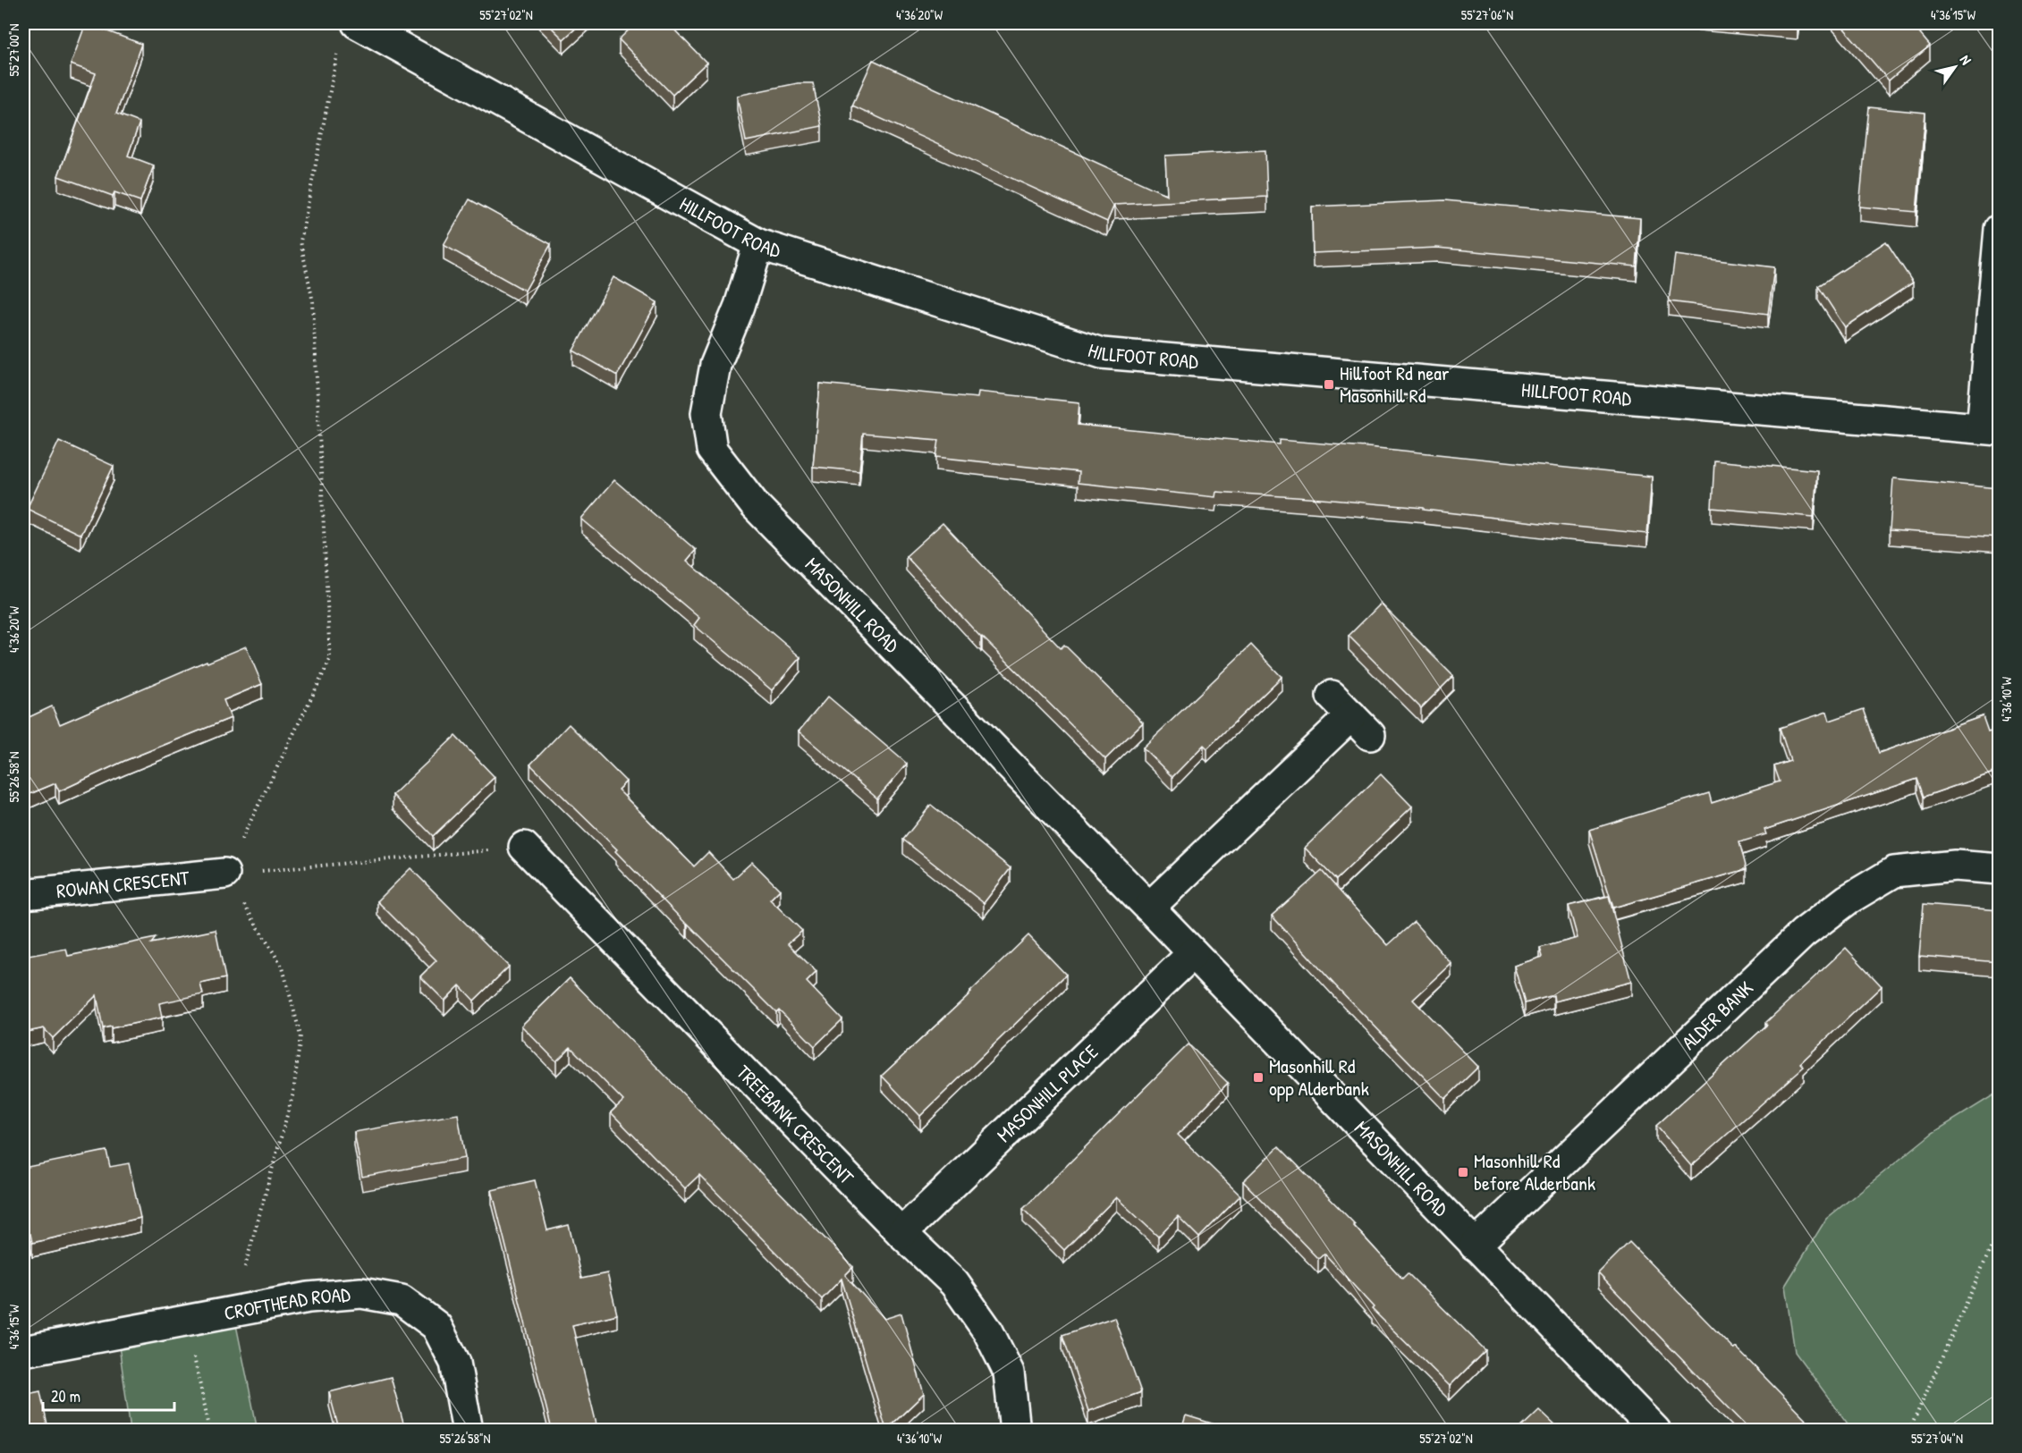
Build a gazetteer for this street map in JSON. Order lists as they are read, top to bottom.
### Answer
{
  "streets": {
    "street": [
      "HILLFOOT ROAD",
      "MASONHILL ROAD",
      "ROWAN CRESCENT",
      "ALDER BANK",
      "MASONHILL PLACE",
      "TREEBANK CRESCENT",
      "CROFTHEAD ROAD"
    ]
  },
  "crossings": [
    ["HILLFOOT ROAD", "MASONHILL ROAD"],
    ["MASONHILL ROAD", "ALDER BANK"],
    ["MASONHILL ROAD", "MASONHILL PLACE"],
    ["MASONHILL PLACE", "TREEBANK CRESCENT"]
  ],
  "places": {
    "transit": ["Hillfoot Rd near Masonhill Rd", "Masonhill Rd opp Alderbank", "Masonhill Rd before Alderbank"]
  },
  "scale_bar": "20 m",
  "north": "top right",
  "coordinates": [
    "55°27'02\"N",
    "4°36'20\"W",
    "55°27'06\"N",
    "4°36'15\"W",
    "55°27'00\"N",
    "4°36'10\"W",
    "55°26'58\"N",
    "55°27'04\"N"
  ]
}
